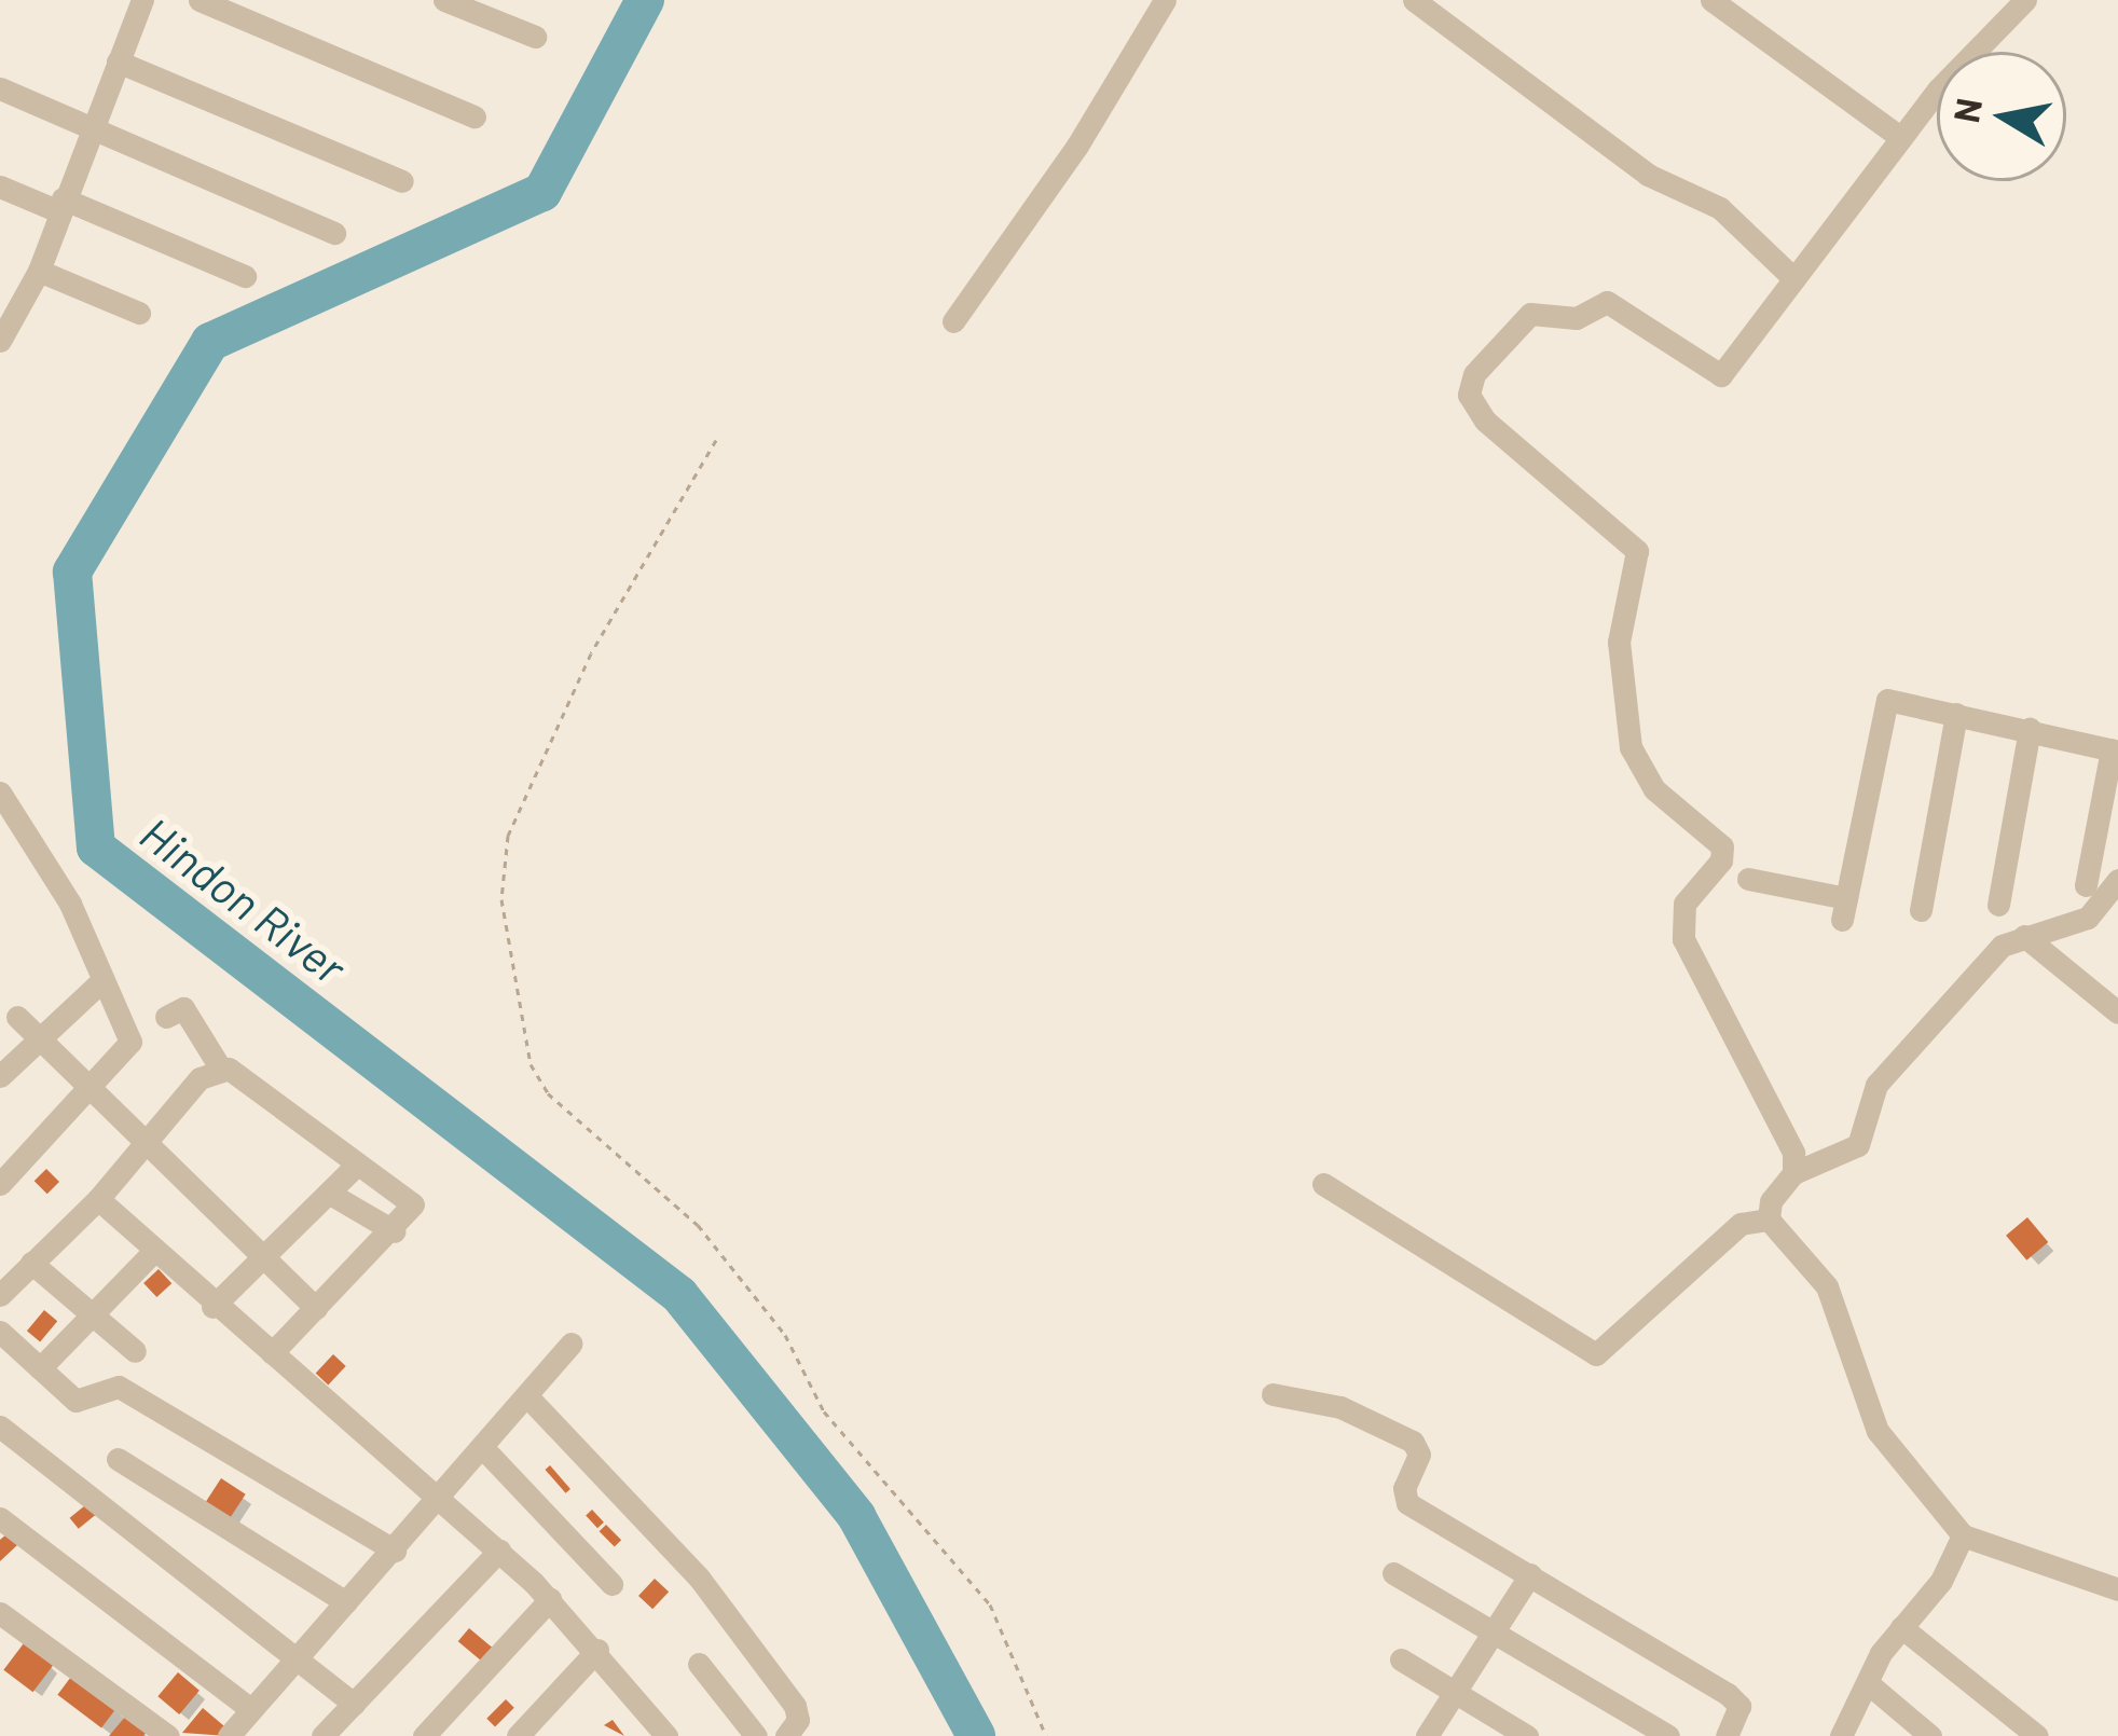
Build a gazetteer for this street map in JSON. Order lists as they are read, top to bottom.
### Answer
{
  "water": ["Hindon River"],
  "north": "left"
}
